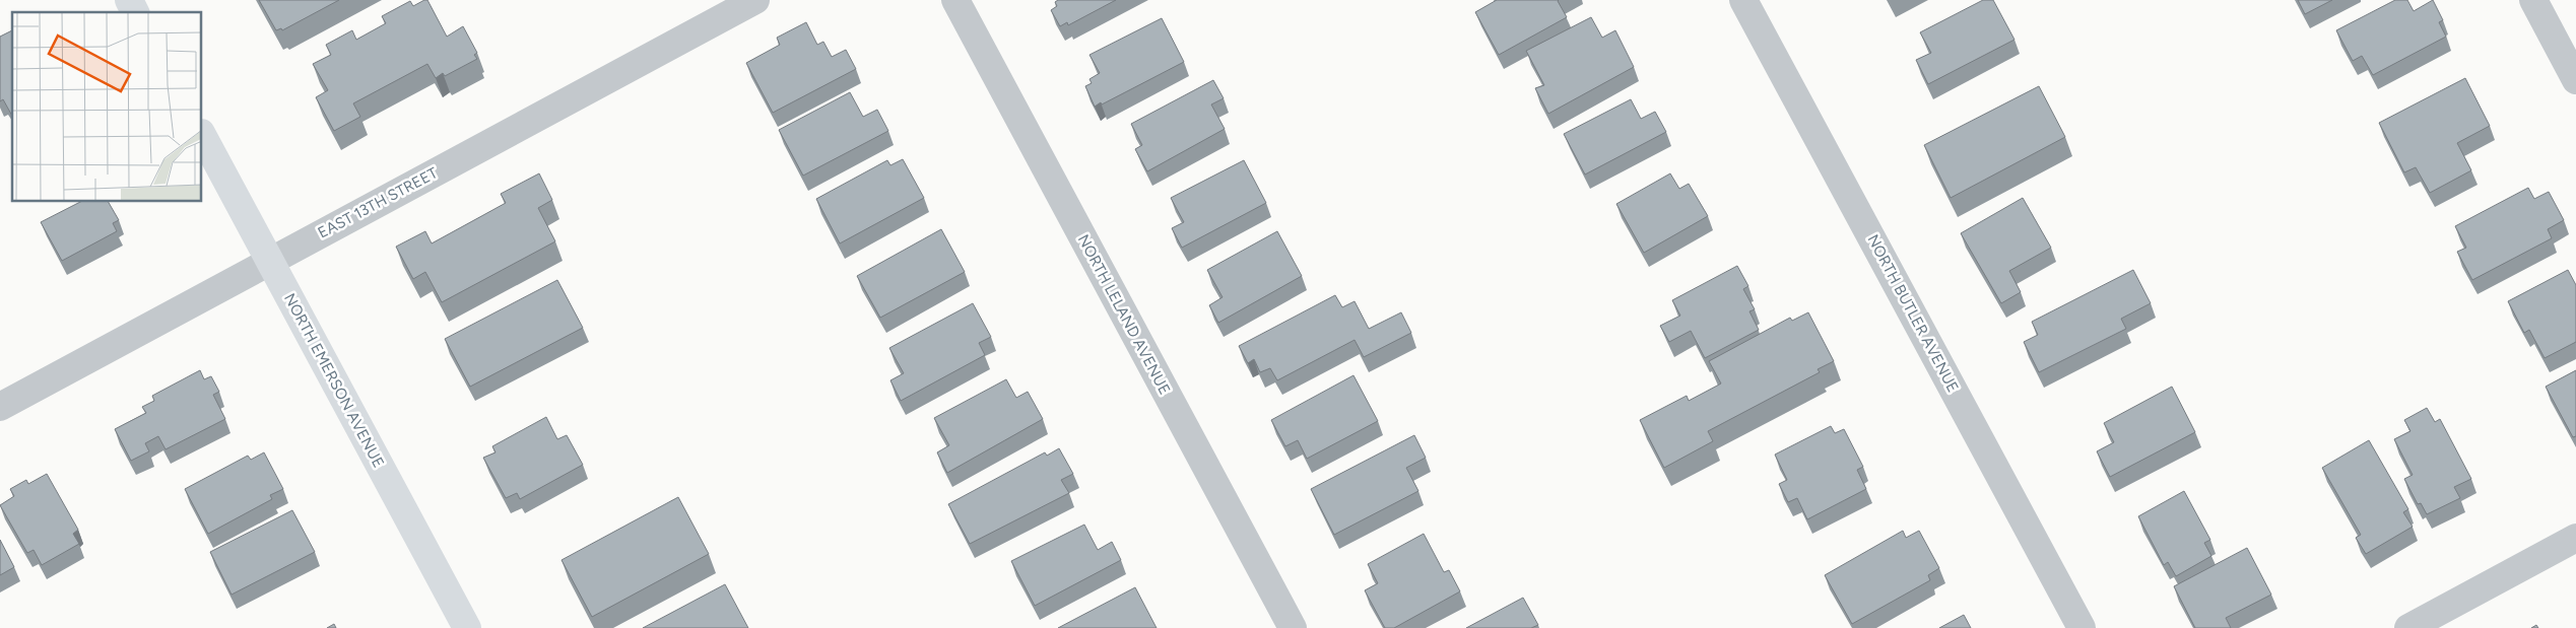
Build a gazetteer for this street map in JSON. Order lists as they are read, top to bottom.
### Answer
{
  "streets": {
    "main road": ["NORTH EMERSON AVENUE"],
    "street": ["EAST 13TH STREET", "NORTH BUTLER AVENUE", "NORTH LELAND AVENUE"]
  },
  "crossings": [
    ["EAST 13TH STREET", "NORTH EMERSON AVENUE"]
  ]
}
